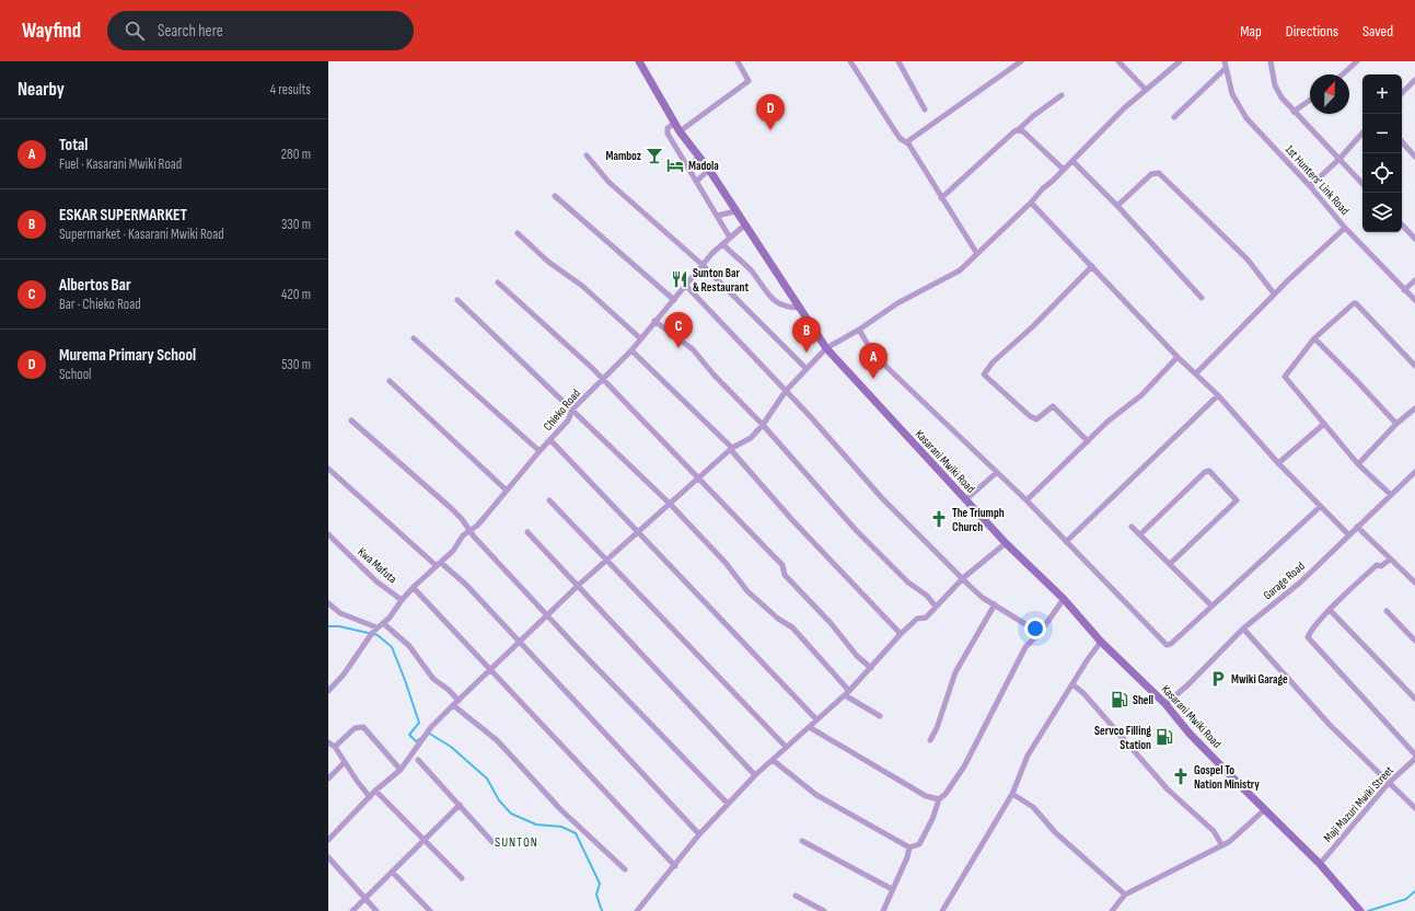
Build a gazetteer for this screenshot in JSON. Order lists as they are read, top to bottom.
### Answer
{
  "streets": {
    "main road": ["Kasarani Mwiki Road"],
    "street": [
      "1st Hunters' Link Road",
      "Chieko Road",
      "Kwa Mafuta",
      "Garage Road",
      "Maji Mazuri Mwiki Street"
    ]
  },
  "crossings": [
    ["Chieko Road", "Kasarani Mwiki Road"],
    ["Chieko Road", "Kwa Mafuta"],
    ["Kasarani Mwiki Road", "Garage Road"],
    ["Kasarani Mwiki Road", "Maji Mazuri Mwiki Street"]
  ],
  "districts": ["SUNTON"],
  "places": {
    "bar": ["Mamboz"],
    "hotel": ["Madola"],
    "restaurant": ["Sunton Bar & Restaurant"],
    "church": ["The Triumph Church", "Gospel To Nation Ministry"],
    "parking": ["Mwiki Garage"],
    "fuel station": ["Shell", "Servco Filling Station"]
  },
  "north": "top",
  "page": {
    "header": "Wayfind",
    "search": "Search here",
    "nav": ["Map", "Directions", "Saved"],
    "heading": ["Nearby", "4 results"],
    "map_buttons": ["+", "−"],
    "pins": [
      "D",
      "C",
      "B",
      "A"
    ],
    "list": [
      {
        "mark": "A",
        "name": "Total",
        "note": "Fuel · Kasarani Mwiki Road",
        "value": "280 m"
      },
      {
        "mark": "B",
        "name": "ESKAR SUPERMARKET",
        "note": "Supermarket · Kasarani Mwiki Road",
        "value": "330 m"
      },
      {
        "mark": "C",
        "name": "Albertos Bar",
        "note": "Bar · Chieko Road",
        "value": "420 m"
      },
      {
        "mark": "D",
        "name": "Murema Primary School",
        "note": "School",
        "value": "530 m"
      }
    ]
  }
}
